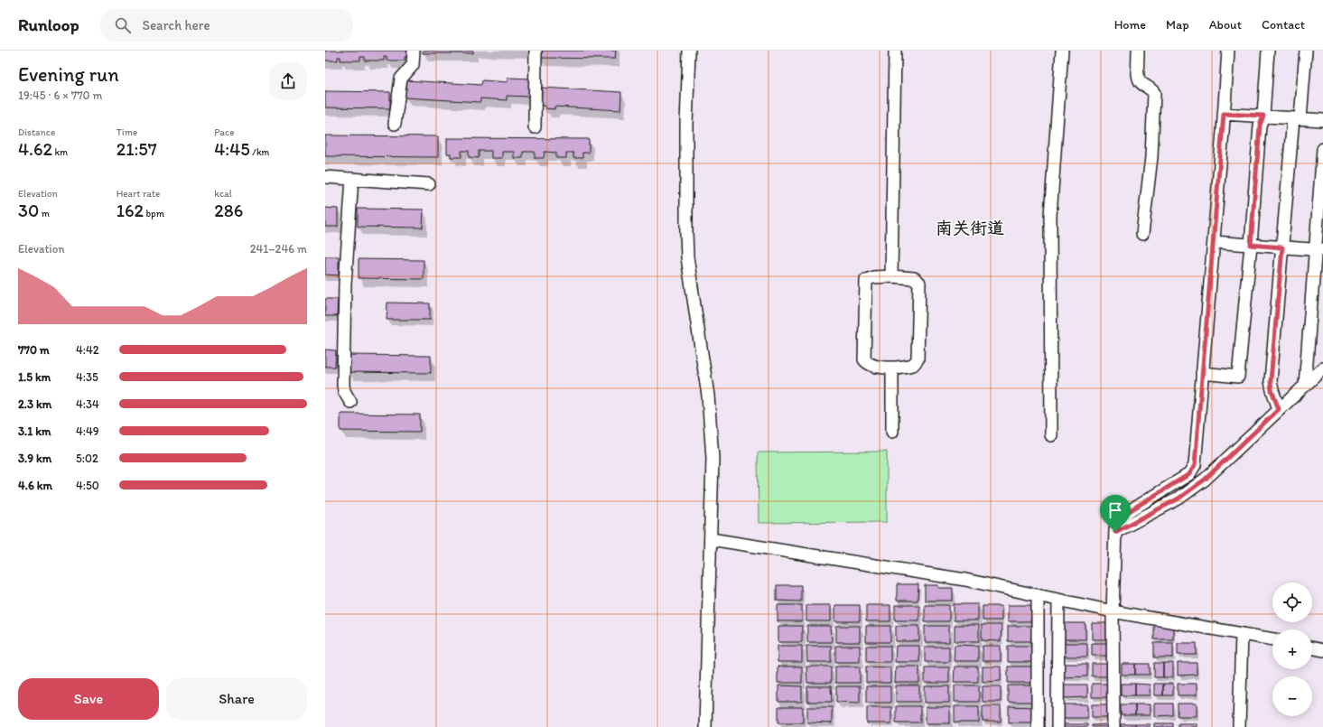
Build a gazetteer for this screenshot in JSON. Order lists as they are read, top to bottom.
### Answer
{
  "districts": ["南关街道"],
  "page": {
    "header": "Runloop",
    "search": "Search here",
    "nav": [
      "Home",
      "Map",
      "About",
      "Contact"
    ],
    "heading": ["Evening run", "19:45 · 6 × 770 m"],
    "stats": [
      ["Distance", "4.62 km"],
      ["Time", "21:57"],
      ["Pace", "4:45 /km"],
      ["Elevation", "30 m"],
      ["Heart rate", "162 bpm"],
      ["kcal", "286"]
    ],
    "chart": ["Elevation", "241–246 m"],
    "list": [
      {
        "name": "770 m",
        "note": "4:42"
      },
      {
        "name": "1.5 km",
        "note": "4:35"
      },
      {
        "name": "2.3 km",
        "note": "4:34"
      },
      {
        "name": "3.1 km",
        "note": "4:49"
      },
      {
        "name": "3.9 km",
        "note": "5:02"
      },
      {
        "name": "4.6 km",
        "note": "4:50"
      }
    ],
    "map_buttons": ["+", "−"],
    "buttons": ["Save", "Share"]
  }
}
